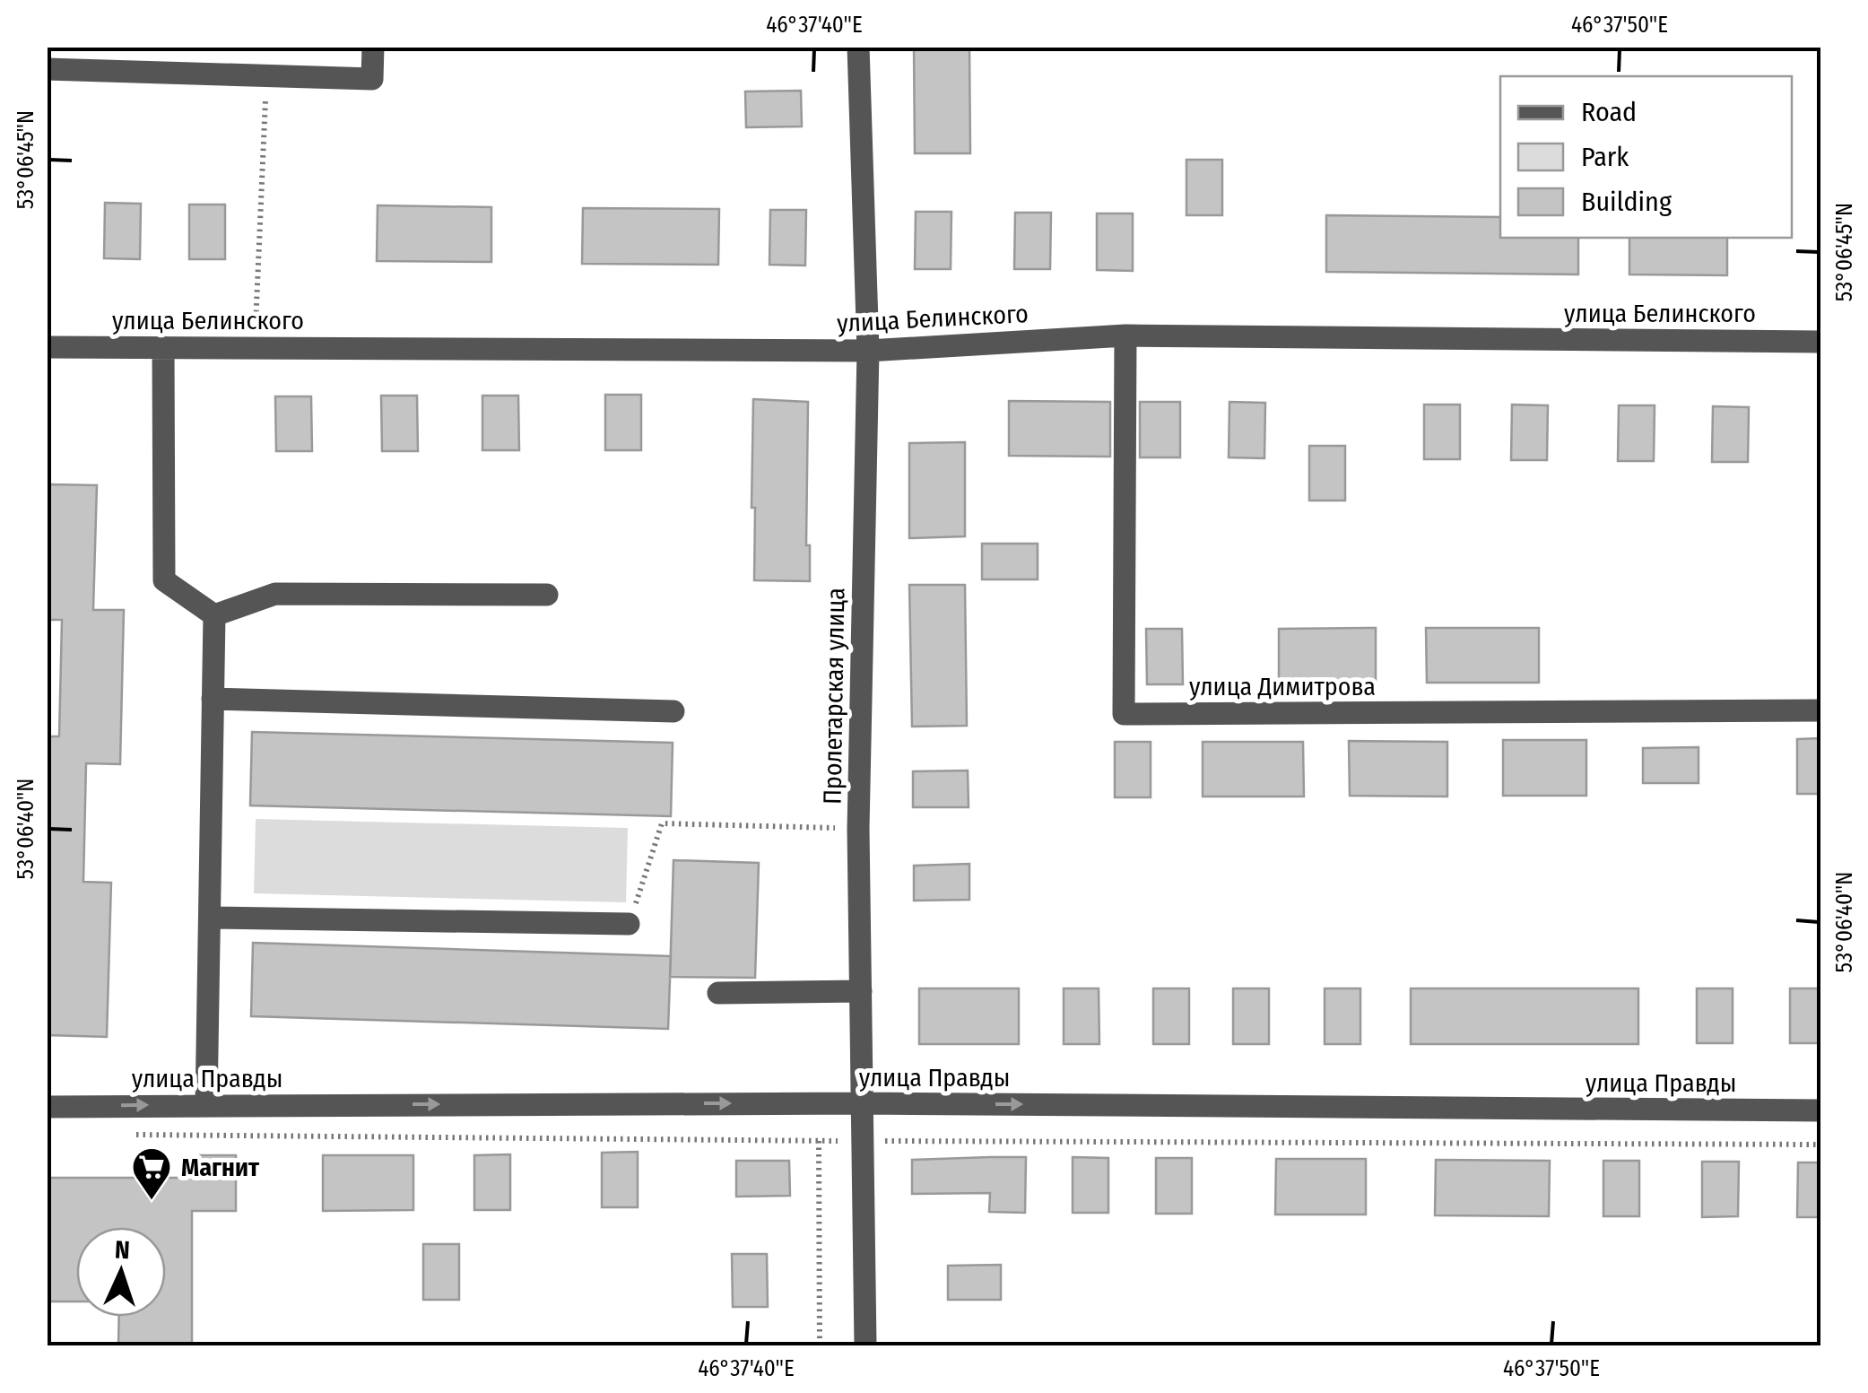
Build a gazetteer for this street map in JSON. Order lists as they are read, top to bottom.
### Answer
{
  "streets": {
    "street": [
      "улица Белинского",
      "улица Димитрова",
      "Пролетарская улица",
      "улица Правды"
    ]
  },
  "crossings": [
    ["улица Белинского", "улица Димитрова"],
    ["улица Белинского", "Пролетарская улица"],
    ["Пролетарская улица", "улица Правды"]
  ],
  "places": {
    "supermarket": ["Магнит"]
  },
  "legend": ["Road", "Park", "Building"],
  "north": "top",
  "coordinates": [
    "46°37'40\"E",
    "46°37'50\"E",
    "53°06'45\"N",
    "53°06'40\"N"
  ]
}
